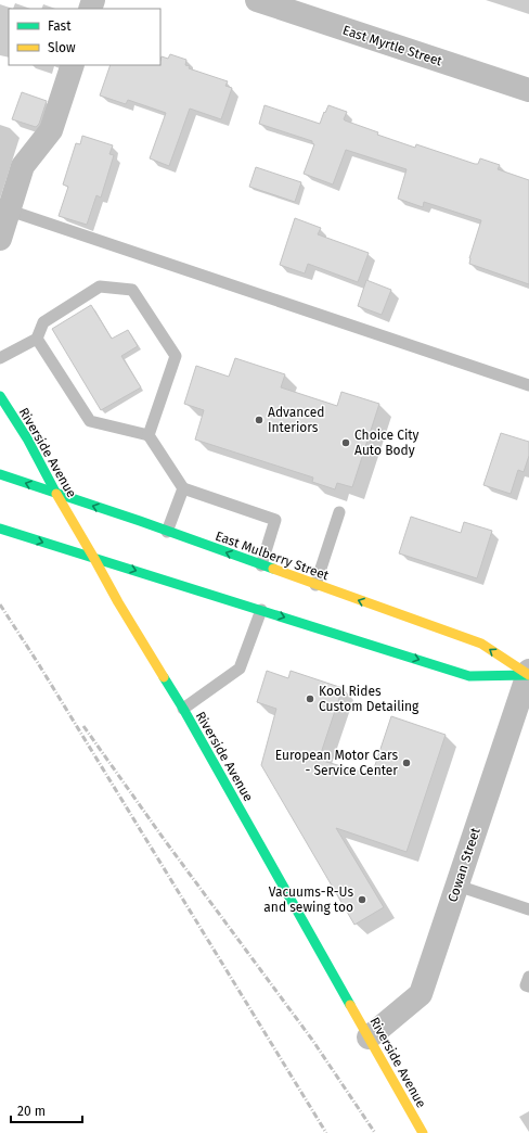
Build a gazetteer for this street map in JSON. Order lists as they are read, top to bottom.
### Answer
{
  "streets": {
    "main road": ["Riverside Avenue", "East Mulberry Street"],
    "street": ["East Myrtle Street", "Cowan Street"]
  },
  "crossings": [
    ["Riverside Avenue", "East Mulberry Street"],
    ["Riverside Avenue", "Cowan Street"],
    ["East Mulberry Street", "Cowan Street"]
  ],
  "places": [
    "Advanced Interiors",
    "Choice City Auto Body",
    "Kool Rides Custom Detailing",
    "European Motor Cars - Service Center",
    "Vacuums-R-Us and sewing too"
  ],
  "legend": ["Fast", "Slow"],
  "scale_bar": "20 m"
}
